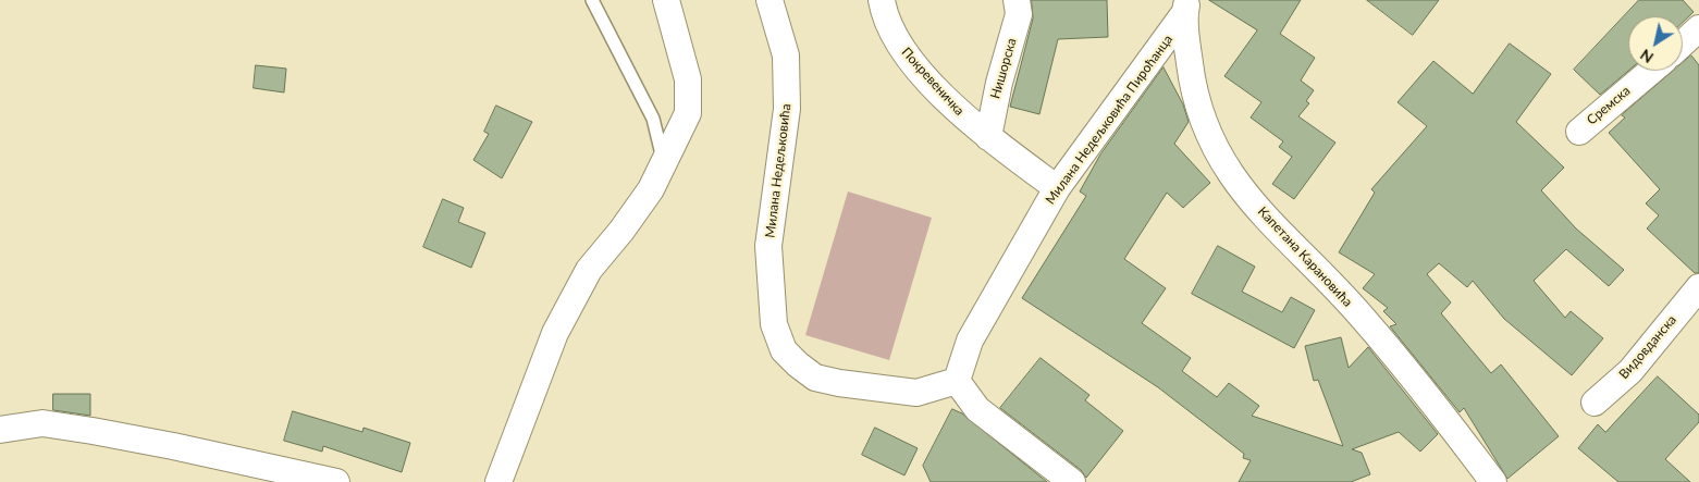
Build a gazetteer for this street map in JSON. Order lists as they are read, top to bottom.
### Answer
{
  "streets": {
    "street": [
      "Нишорска",
      "Покревеничка",
      "Сремска",
      "Милана Недељковића Пироћанца",
      "Милана Недељковића",
      "Капетана Карановића",
      "Видовданска"
    ]
  },
  "crossings": [
    ["Нишорска", "Покревеничка"],
    ["Покревеничка", "Милана Недељковића Пироћанца"],
    ["Милана Недељковића Пироћанца", "Милана Недељковића"],
    ["Милана Недељковића Пироћанца", "Капетана Карановића"]
  ],
  "north": "bottom left"
}
